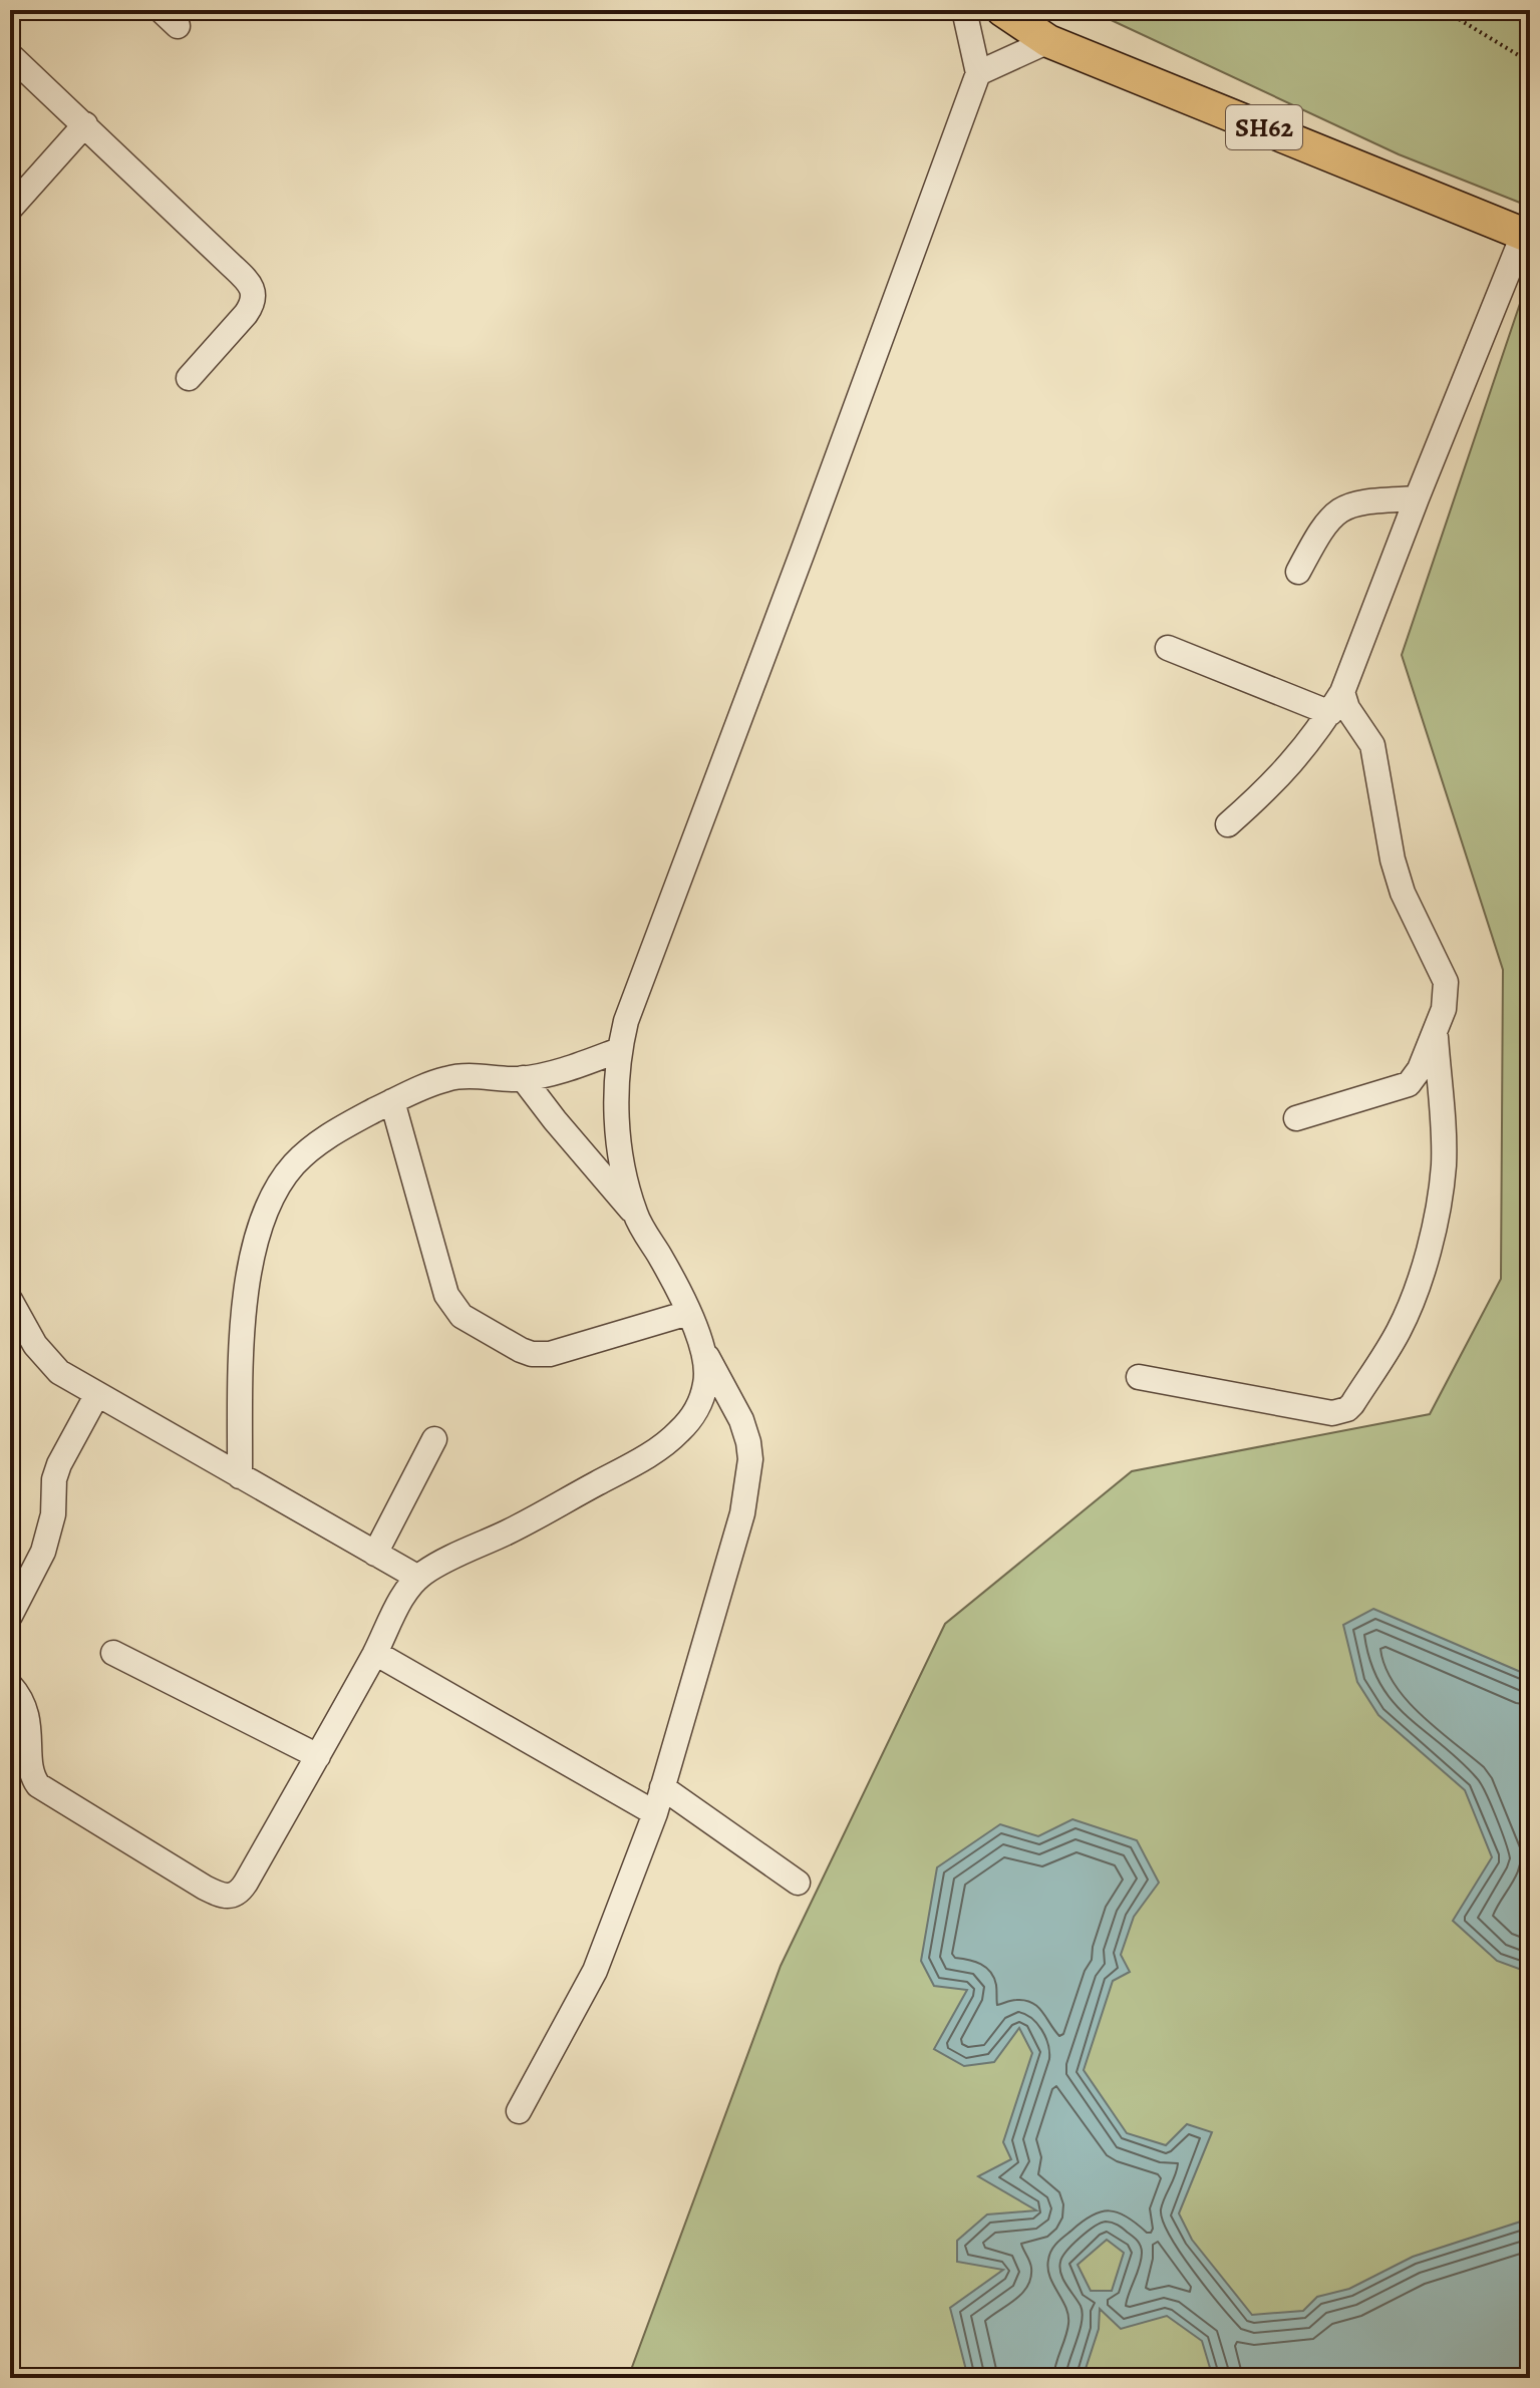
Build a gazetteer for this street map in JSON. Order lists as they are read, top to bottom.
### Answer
{
  "streets": {
    "main road": ["SH62"]
  }
}
